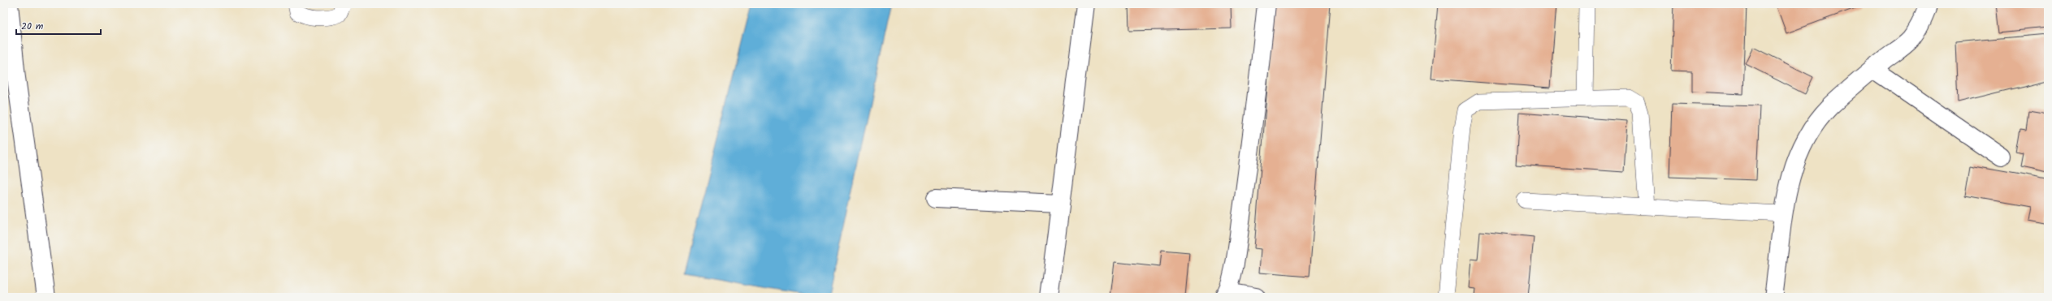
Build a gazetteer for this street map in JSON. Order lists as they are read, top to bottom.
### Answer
{
  "scale_bar": "20 m"
}
